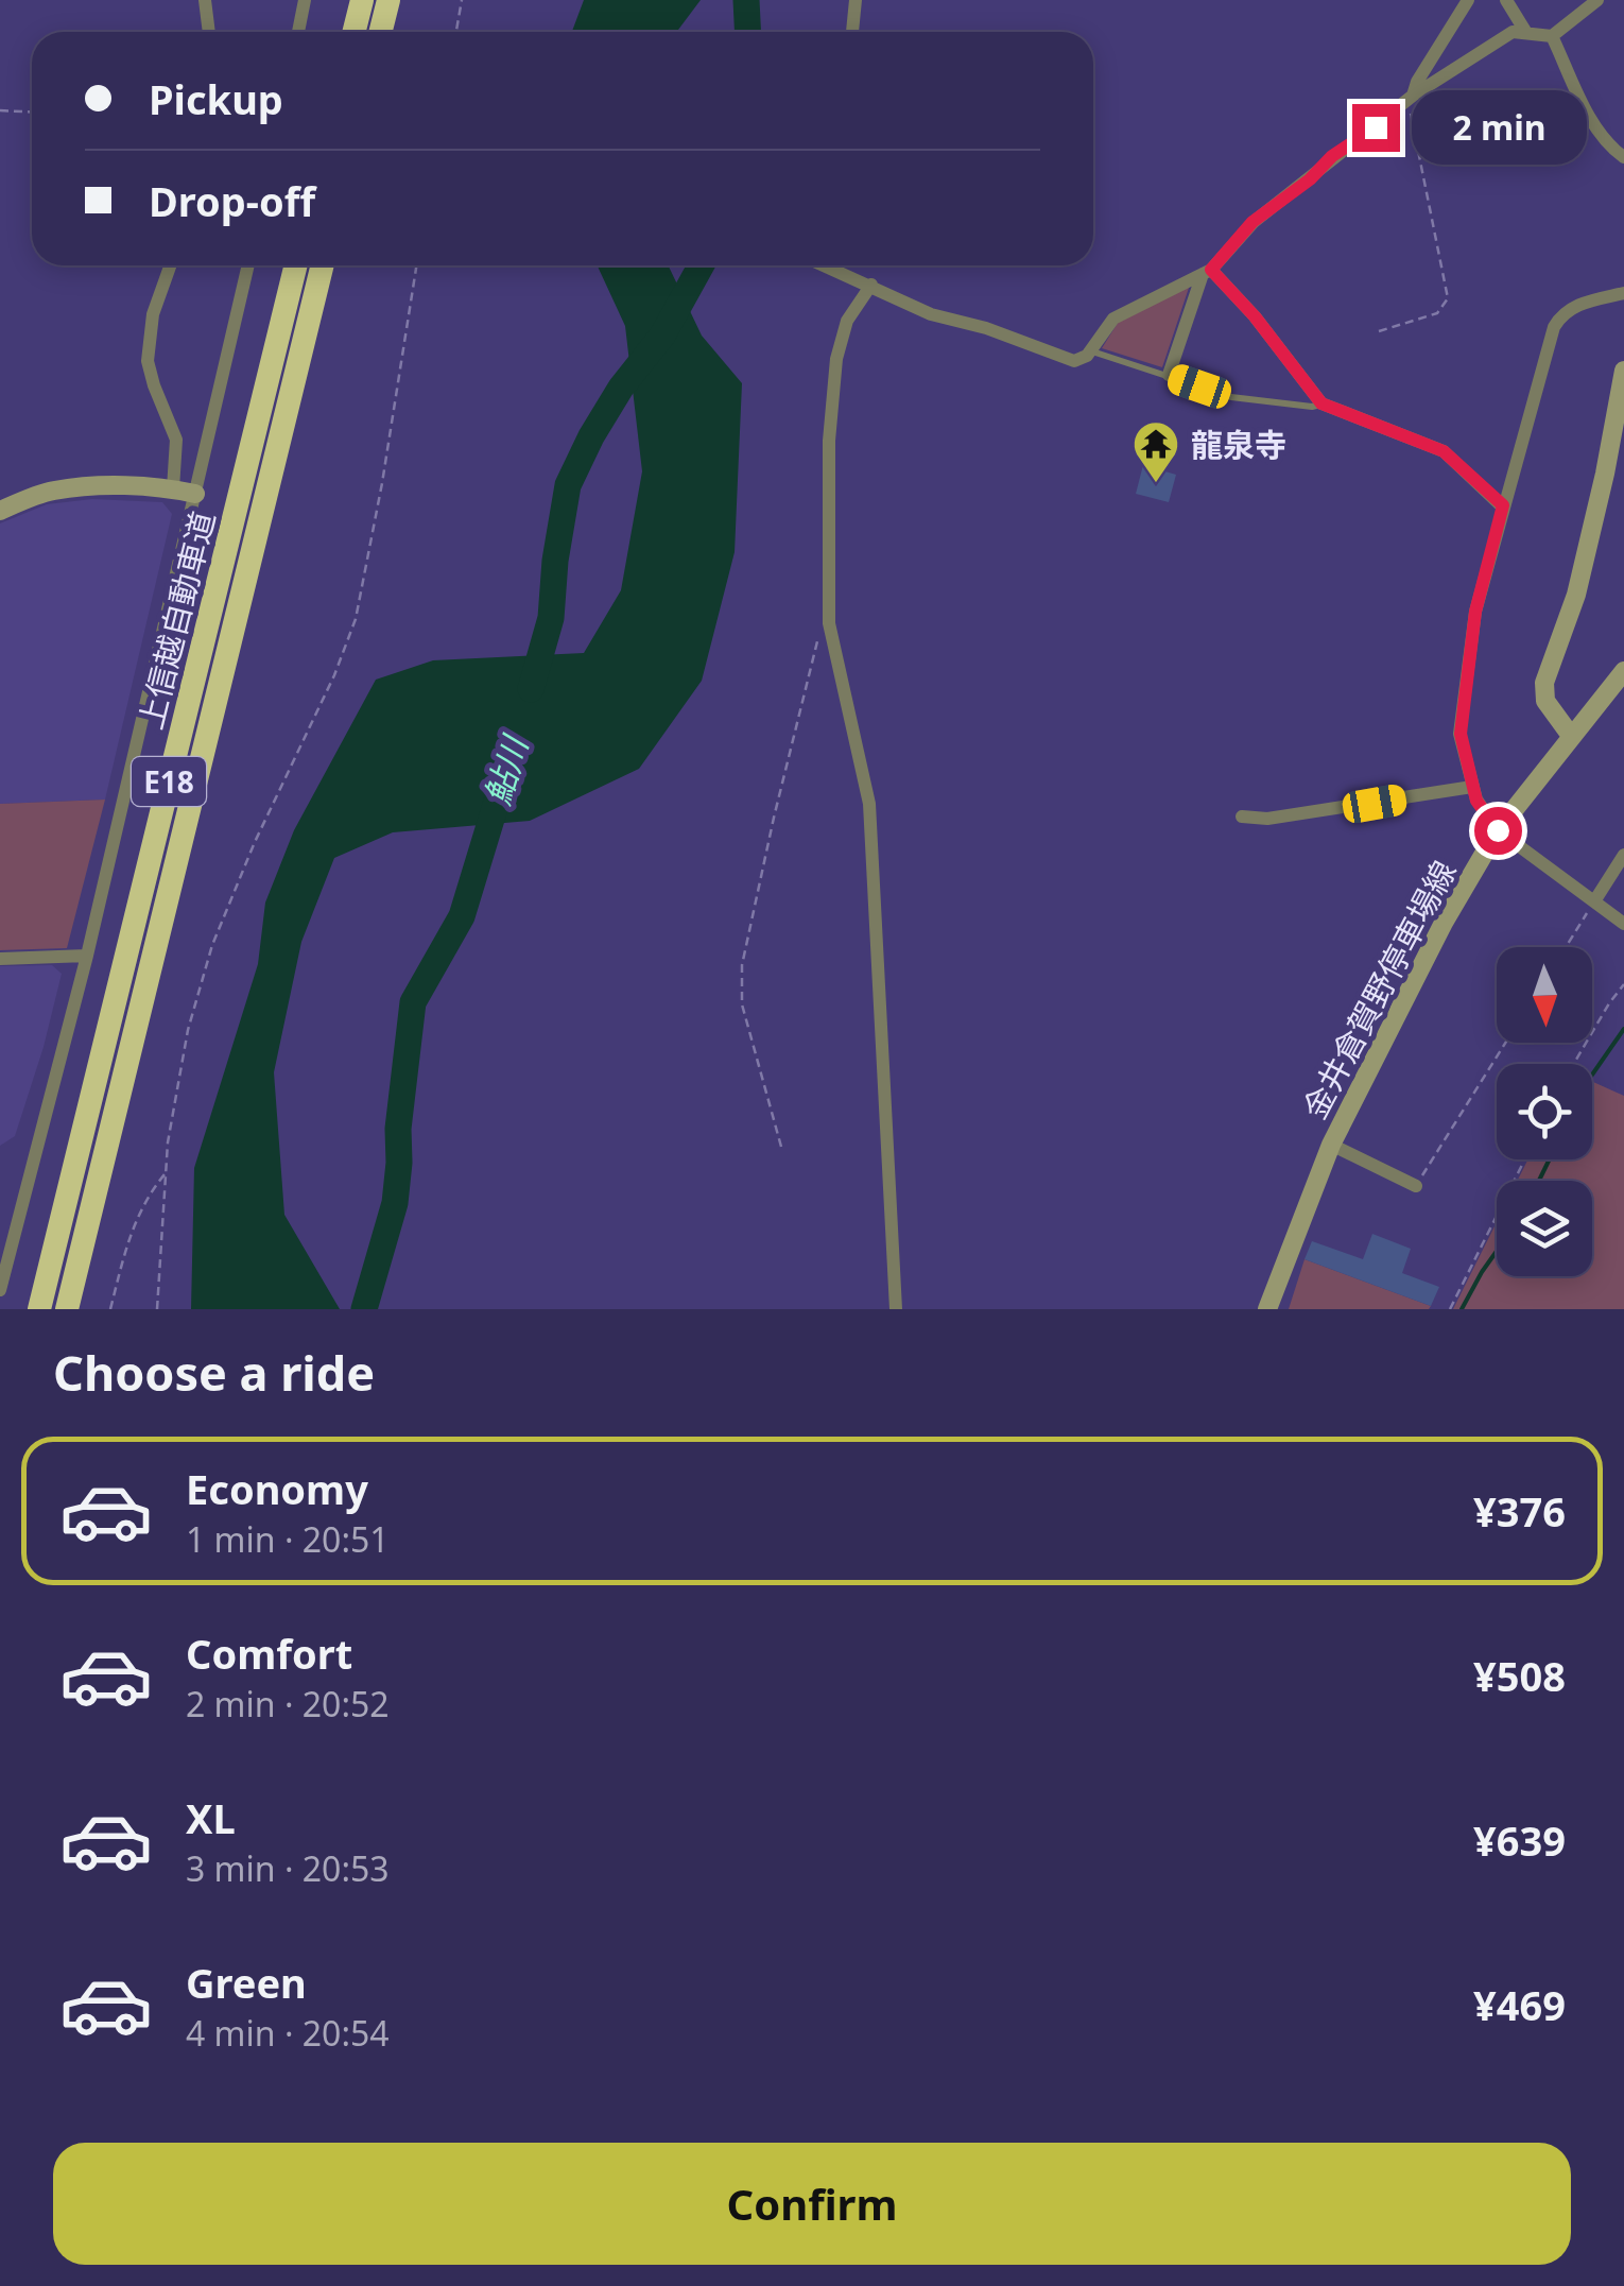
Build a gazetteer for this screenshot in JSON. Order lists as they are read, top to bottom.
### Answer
{
  "streets": {
    "highway": ["上信越自動車道", "E18"],
    "main road": ["金井倉賀野停車場線"]
  },
  "water": ["鮎川"],
  "places": {
    "temple": ["龍泉寺"]
  },
  "north": "bottom",
  "page": {
    "banner": ["Pickup", "Drop-off"],
    "bubble": "2 min",
    "heading": "Choose a ride",
    "list": [
      {
        "name": "Economy",
        "note": "1 min · 20:51",
        "value": "¥376"
      },
      {
        "name": "Comfort",
        "note": "2 min · 20:52",
        "value": "¥508"
      },
      {
        "name": "XL",
        "note": "3 min · 20:53",
        "value": "¥639"
      },
      {
        "name": "Green",
        "note": "4 min · 20:54",
        "value": "¥469"
      }
    ],
    "buttons": "Confirm"
  }
}
